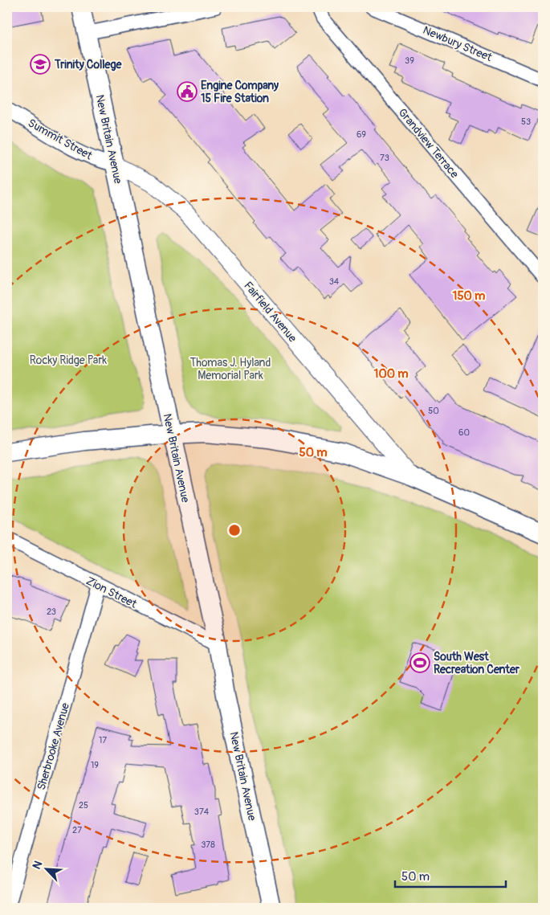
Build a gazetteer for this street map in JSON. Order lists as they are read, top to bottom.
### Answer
{
  "streets": {
    "main road": ["New Britain Avenue", "Fairfield Avenue"],
    "street": [
      "Newbury Street",
      "Summit Street",
      "Grandview Terrace",
      "Zion Street",
      "Sherbrooke Avenue"
    ]
  },
  "crossings": [
    ["Summit Street", "New Britain Avenue"],
    ["Summit Street", "Fairfield Avenue"],
    ["New Britain Avenue", "Fairfield Avenue"],
    ["New Britain Avenue", "Zion Street"],
    ["Zion Street", "Sherbrooke Avenue"]
  ],
  "parks": ["Rocky Ridge Park", "Thomas J. Hyland Memorial Park"],
  "places": {
    "school or university": ["Trinity College"],
    "public building": ["Engine Company 15 Fire Station"],
    "sports": ["South West Recreation Center"]
  },
  "house_numbers": [
    "39",
    "53",
    "69",
    "73",
    "34",
    "50",
    "60",
    "23",
    "17",
    "19",
    "25",
    "374",
    "27",
    "378"
  ],
  "scale_bar": "50 m",
  "north": "top left",
  "rings": ["150 m", "100 m", "50 m"]
}
